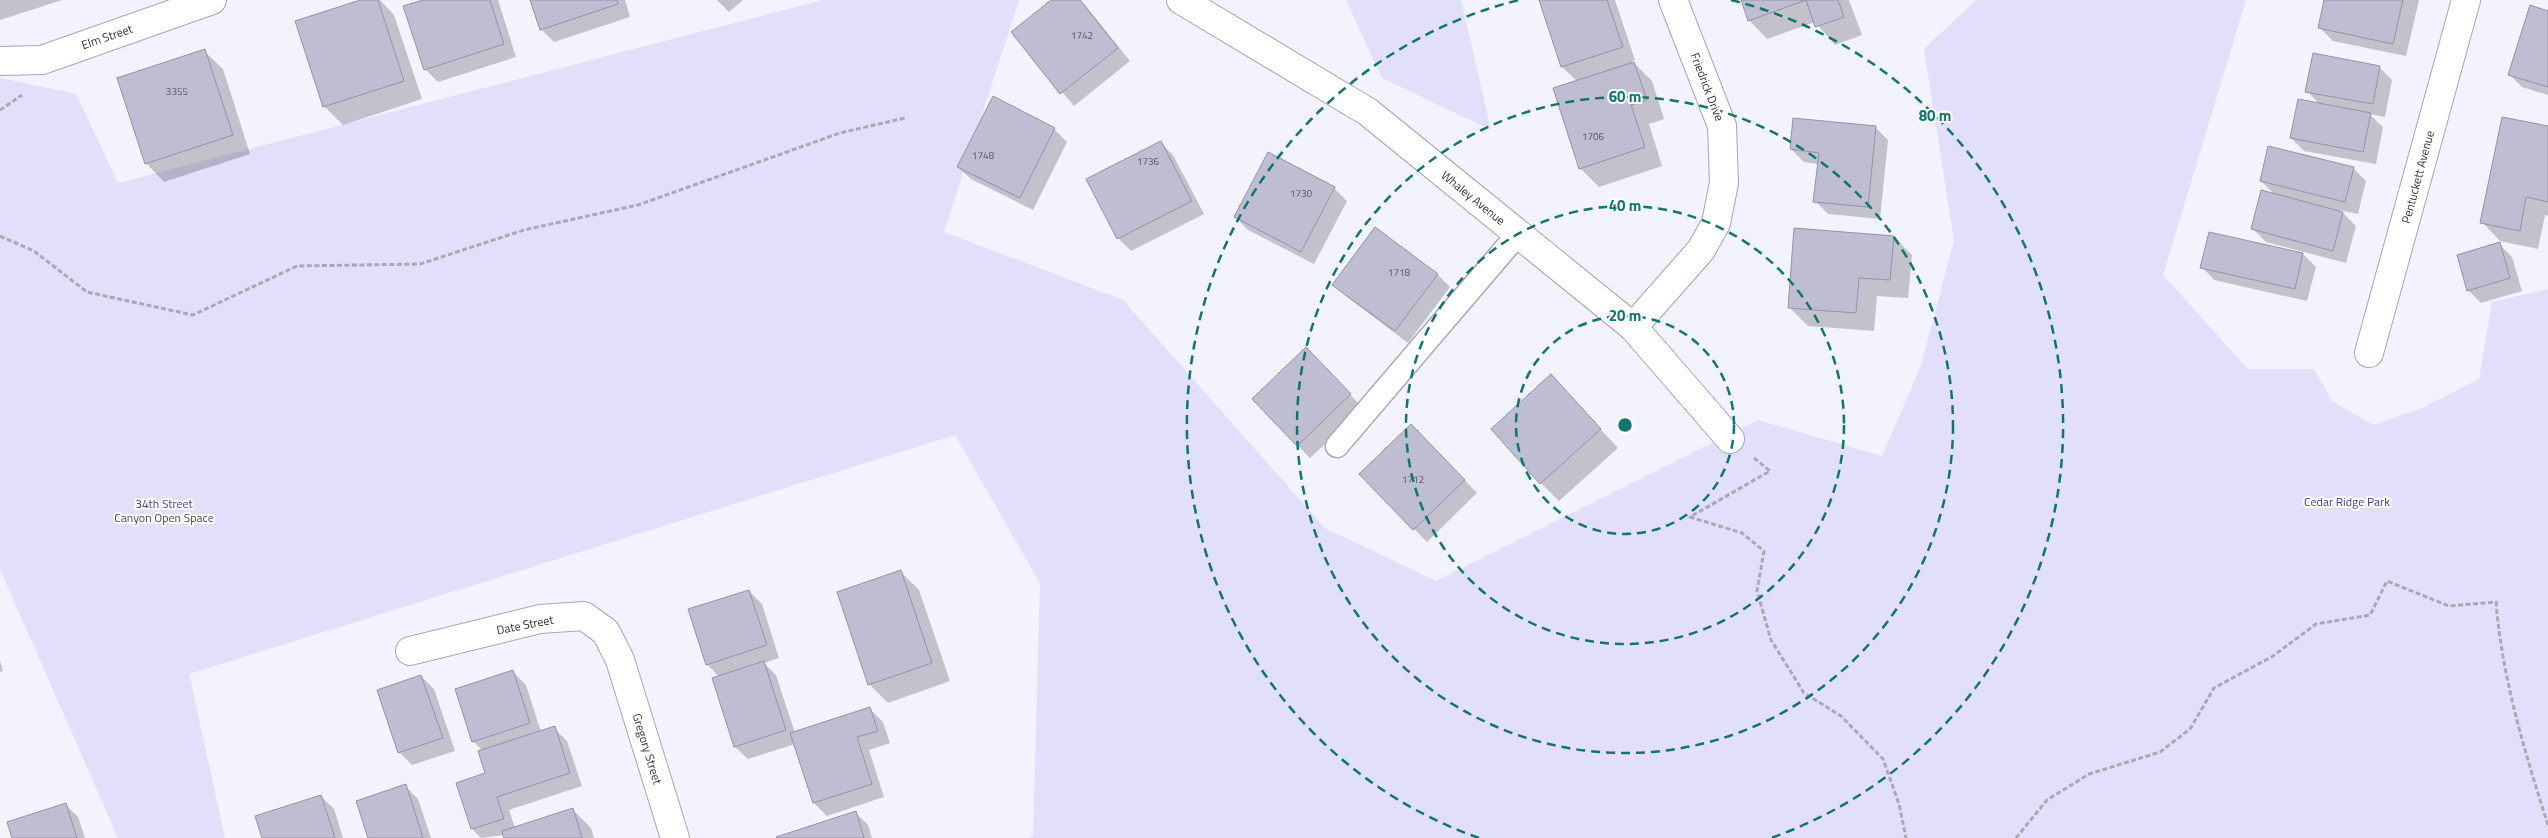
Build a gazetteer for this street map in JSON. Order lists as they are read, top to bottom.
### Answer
{
  "streets": {
    "street": [
      "Elm Street",
      "Friedrick Drive",
      "Pentuckett Avenue",
      "Whaley Avenue",
      "Date Street",
      "Gregory Street"
    ]
  },
  "crossings": [
    ["Friedrick Drive", "Whaley Avenue"],
    ["Date Street", "Gregory Street"]
  ],
  "parks": ["Cedar Ridge Park", "34th Street Canyon Open Space"],
  "house_numbers": [
    "1742",
    "3355",
    "1706",
    "1748",
    "1736",
    "1730",
    "1718",
    "1712"
  ],
  "rings": [
    "60 m",
    "80 m",
    "40 m",
    "20 m"
  ]
}
